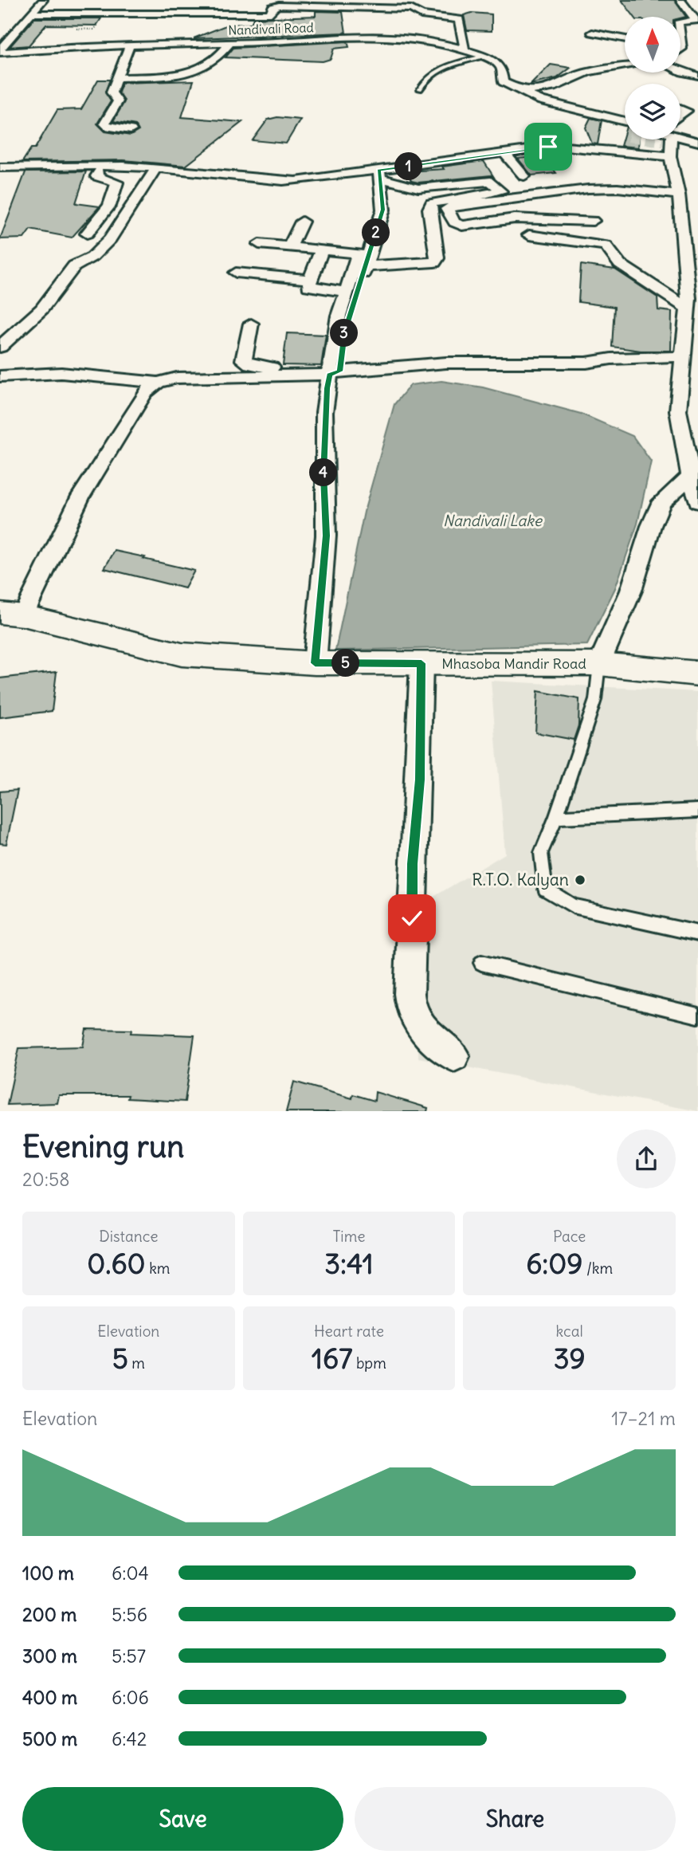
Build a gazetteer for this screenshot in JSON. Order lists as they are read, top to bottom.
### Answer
{
  "streets": {
    "street": ["Nandivali Road", "Mhasoba Mandir Road"]
  },
  "water": ["Nandivali Lake"],
  "places": ["R.T.O. Kalyan"],
  "north": "top",
  "page": {
    "pins": [
      "1",
      "2",
      "3",
      "4",
      "5"
    ],
    "heading": ["Evening run", "20:58"],
    "stats": [
      ["Distance", "0.60 km"],
      ["Time", "3:41"],
      ["Pace", "6:09 /km"],
      ["Elevation", "5 m"],
      ["Heart rate", "167 bpm"],
      ["kcal", "39"]
    ],
    "chart": ["Elevation", "17–21 m"],
    "list": [
      {
        "name": "100 m",
        "note": "6:04"
      },
      {
        "name": "200 m",
        "note": "5:56"
      },
      {
        "name": "300 m",
        "note": "5:57"
      },
      {
        "name": "400 m",
        "note": "6:06"
      },
      {
        "name": "500 m",
        "note": "6:42"
      }
    ],
    "buttons": ["Save", "Share"]
  }
}
